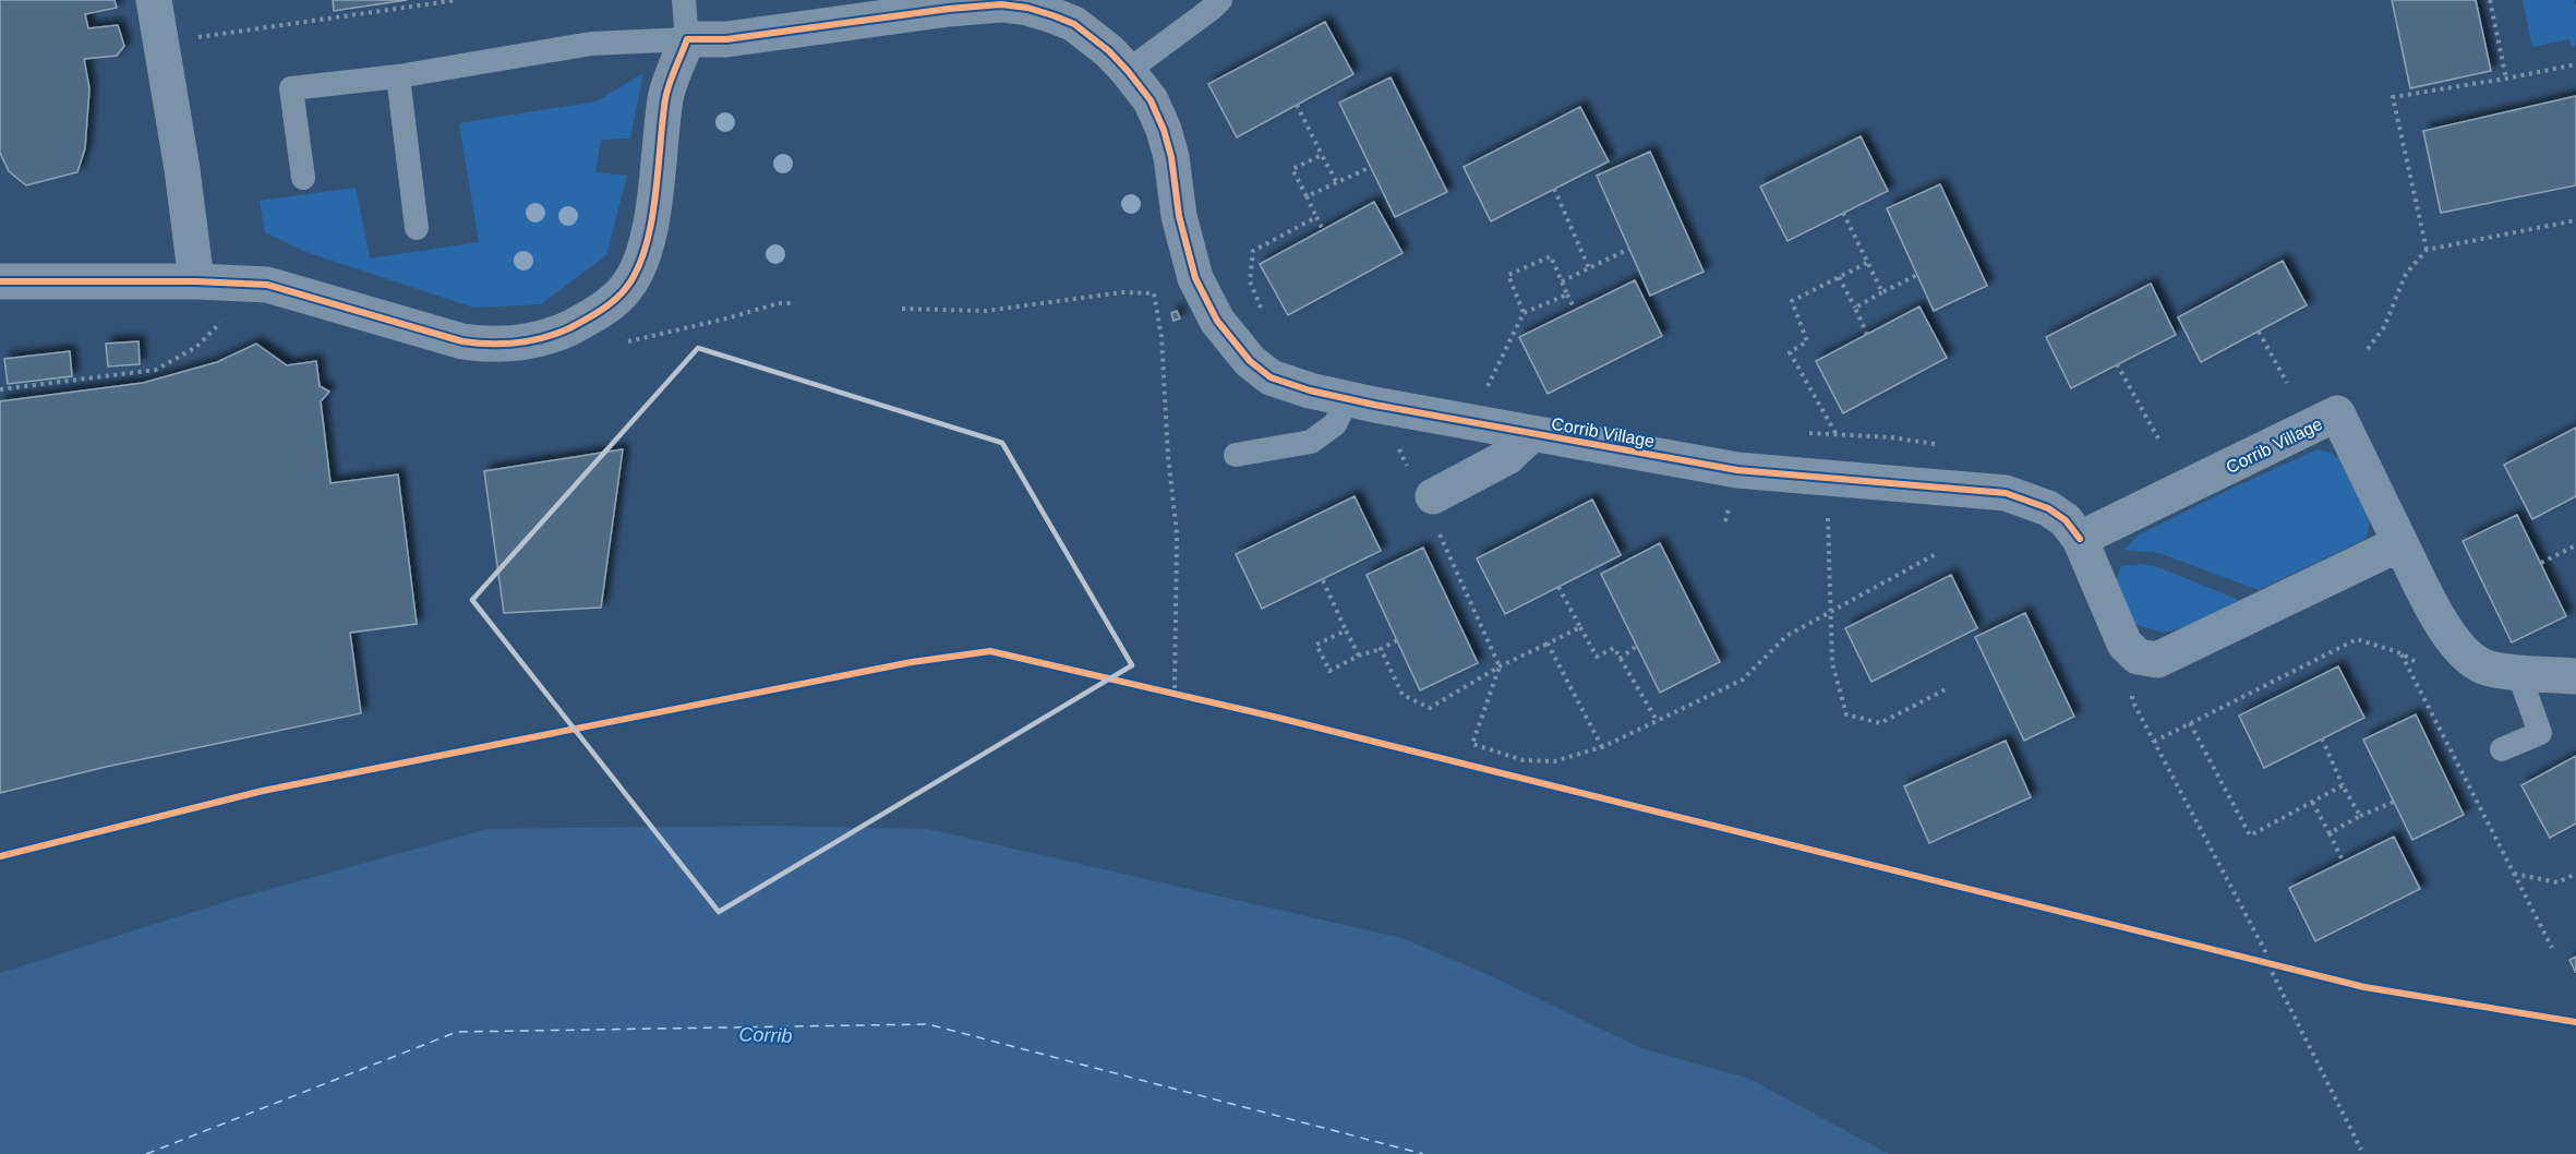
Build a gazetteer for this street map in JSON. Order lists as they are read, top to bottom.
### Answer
{
  "streets": {
    "street": ["Corrib Village"]
  },
  "water": ["Corrib"]
}
